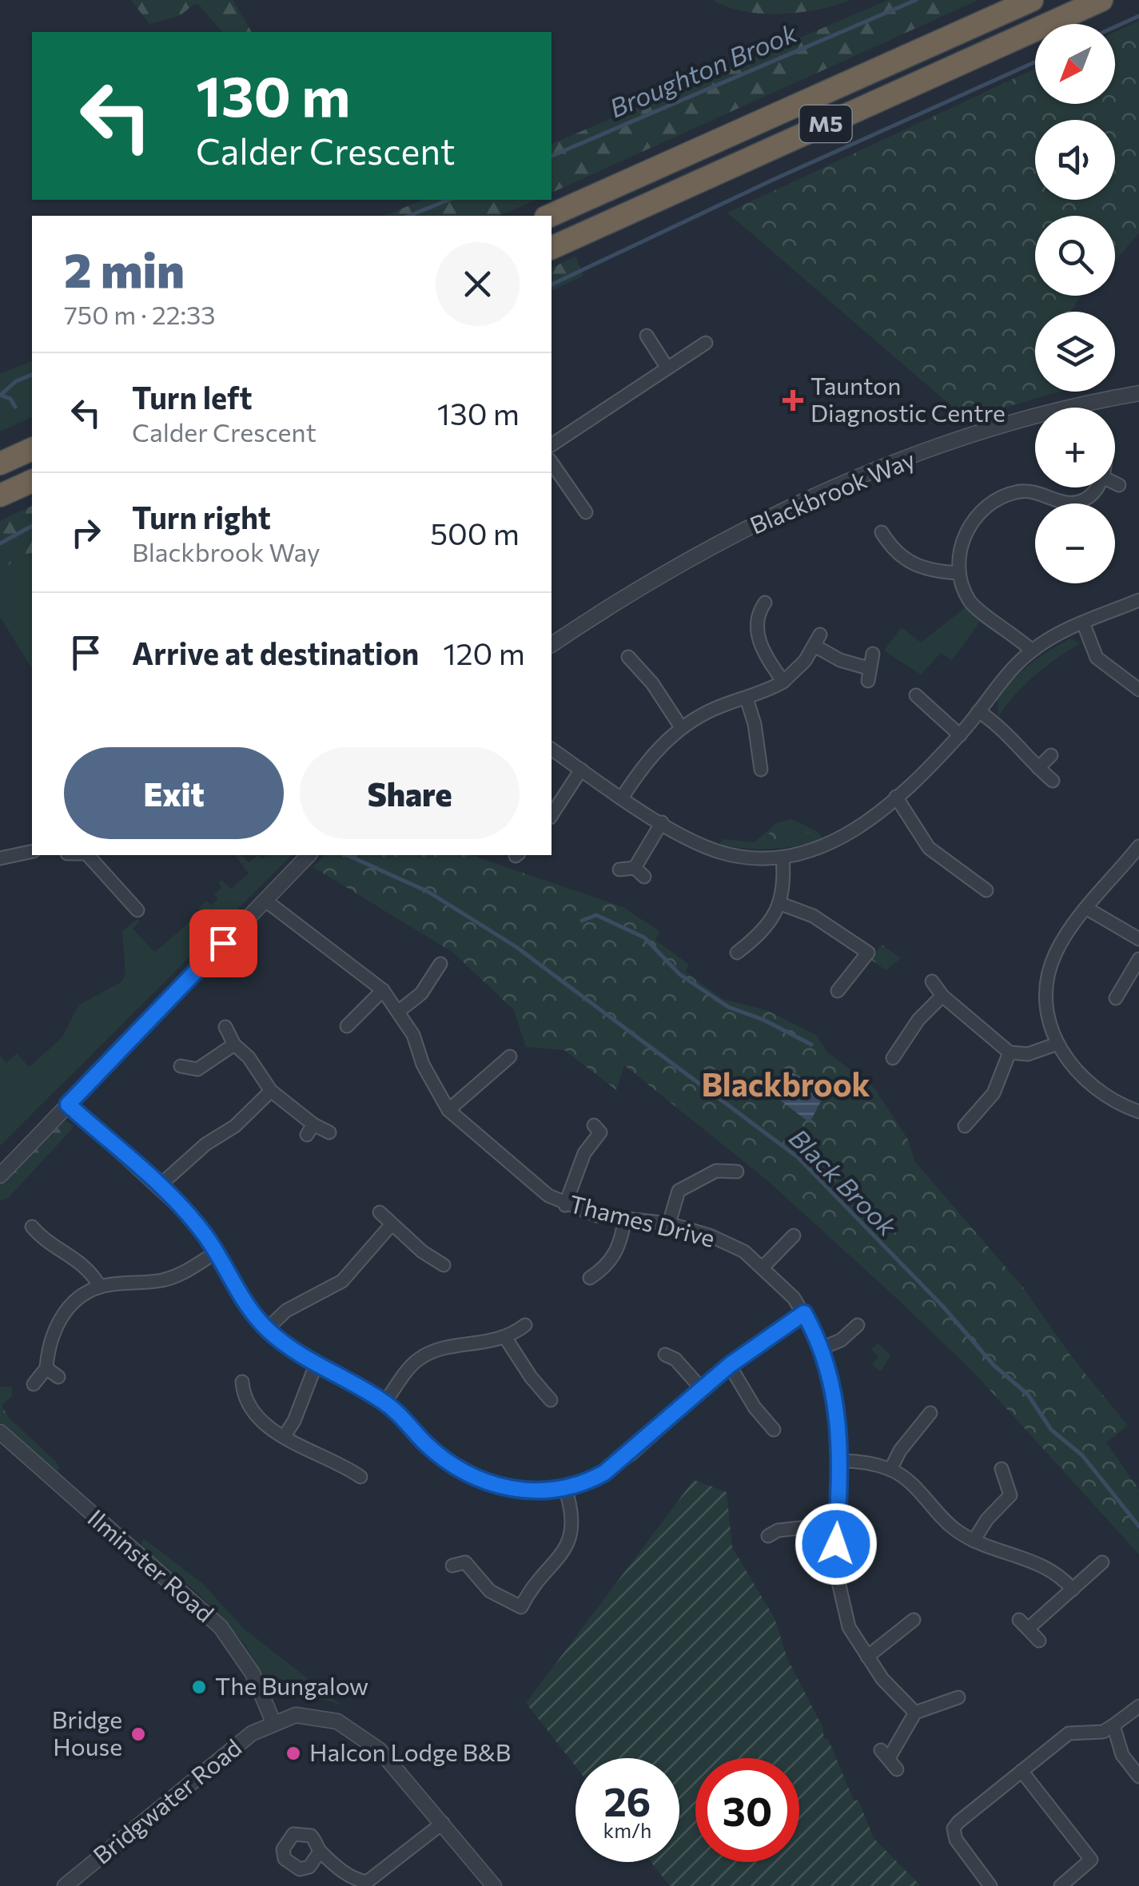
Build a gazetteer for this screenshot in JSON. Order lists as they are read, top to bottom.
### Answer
{
  "streets": {
    "highway": ["M5"],
    "street": [
      "Blackbrook Way",
      "Thames Drive",
      "Ilminster Road",
      "Bridgwater Road"
    ]
  },
  "crossings": [
    ["Ilminster Road", "Bridgwater Road"]
  ],
  "districts": ["Blackbrook"],
  "water": ["Broughton Brook", "Black Brook"],
  "places": {
    "health": ["Taunton Diagnostic Centre"],
    "other": ["The Bungalow", "Bridge House", "Halcon Lodge B&B"]
  },
  "north": "bottom left",
  "page": {
    "map_buttons": ["+", "−"],
    "turn": ["130 m", "Calder Crescent"],
    "heading": ["2 min", "750 m · 22:33"],
    "list": [
      {
        "name": "Turn left",
        "note": "Calder Crescent",
        "value": "130 m"
      },
      {
        "name": "Turn right",
        "note": "Blackbrook Way",
        "value": "500 m"
      },
      {
        "name": "Arrive at destination",
        "value": "120 m"
      }
    ],
    "buttons": ["Exit", "Share"],
    "speed": "26 km/h",
    "limit": "30"
  }
}
